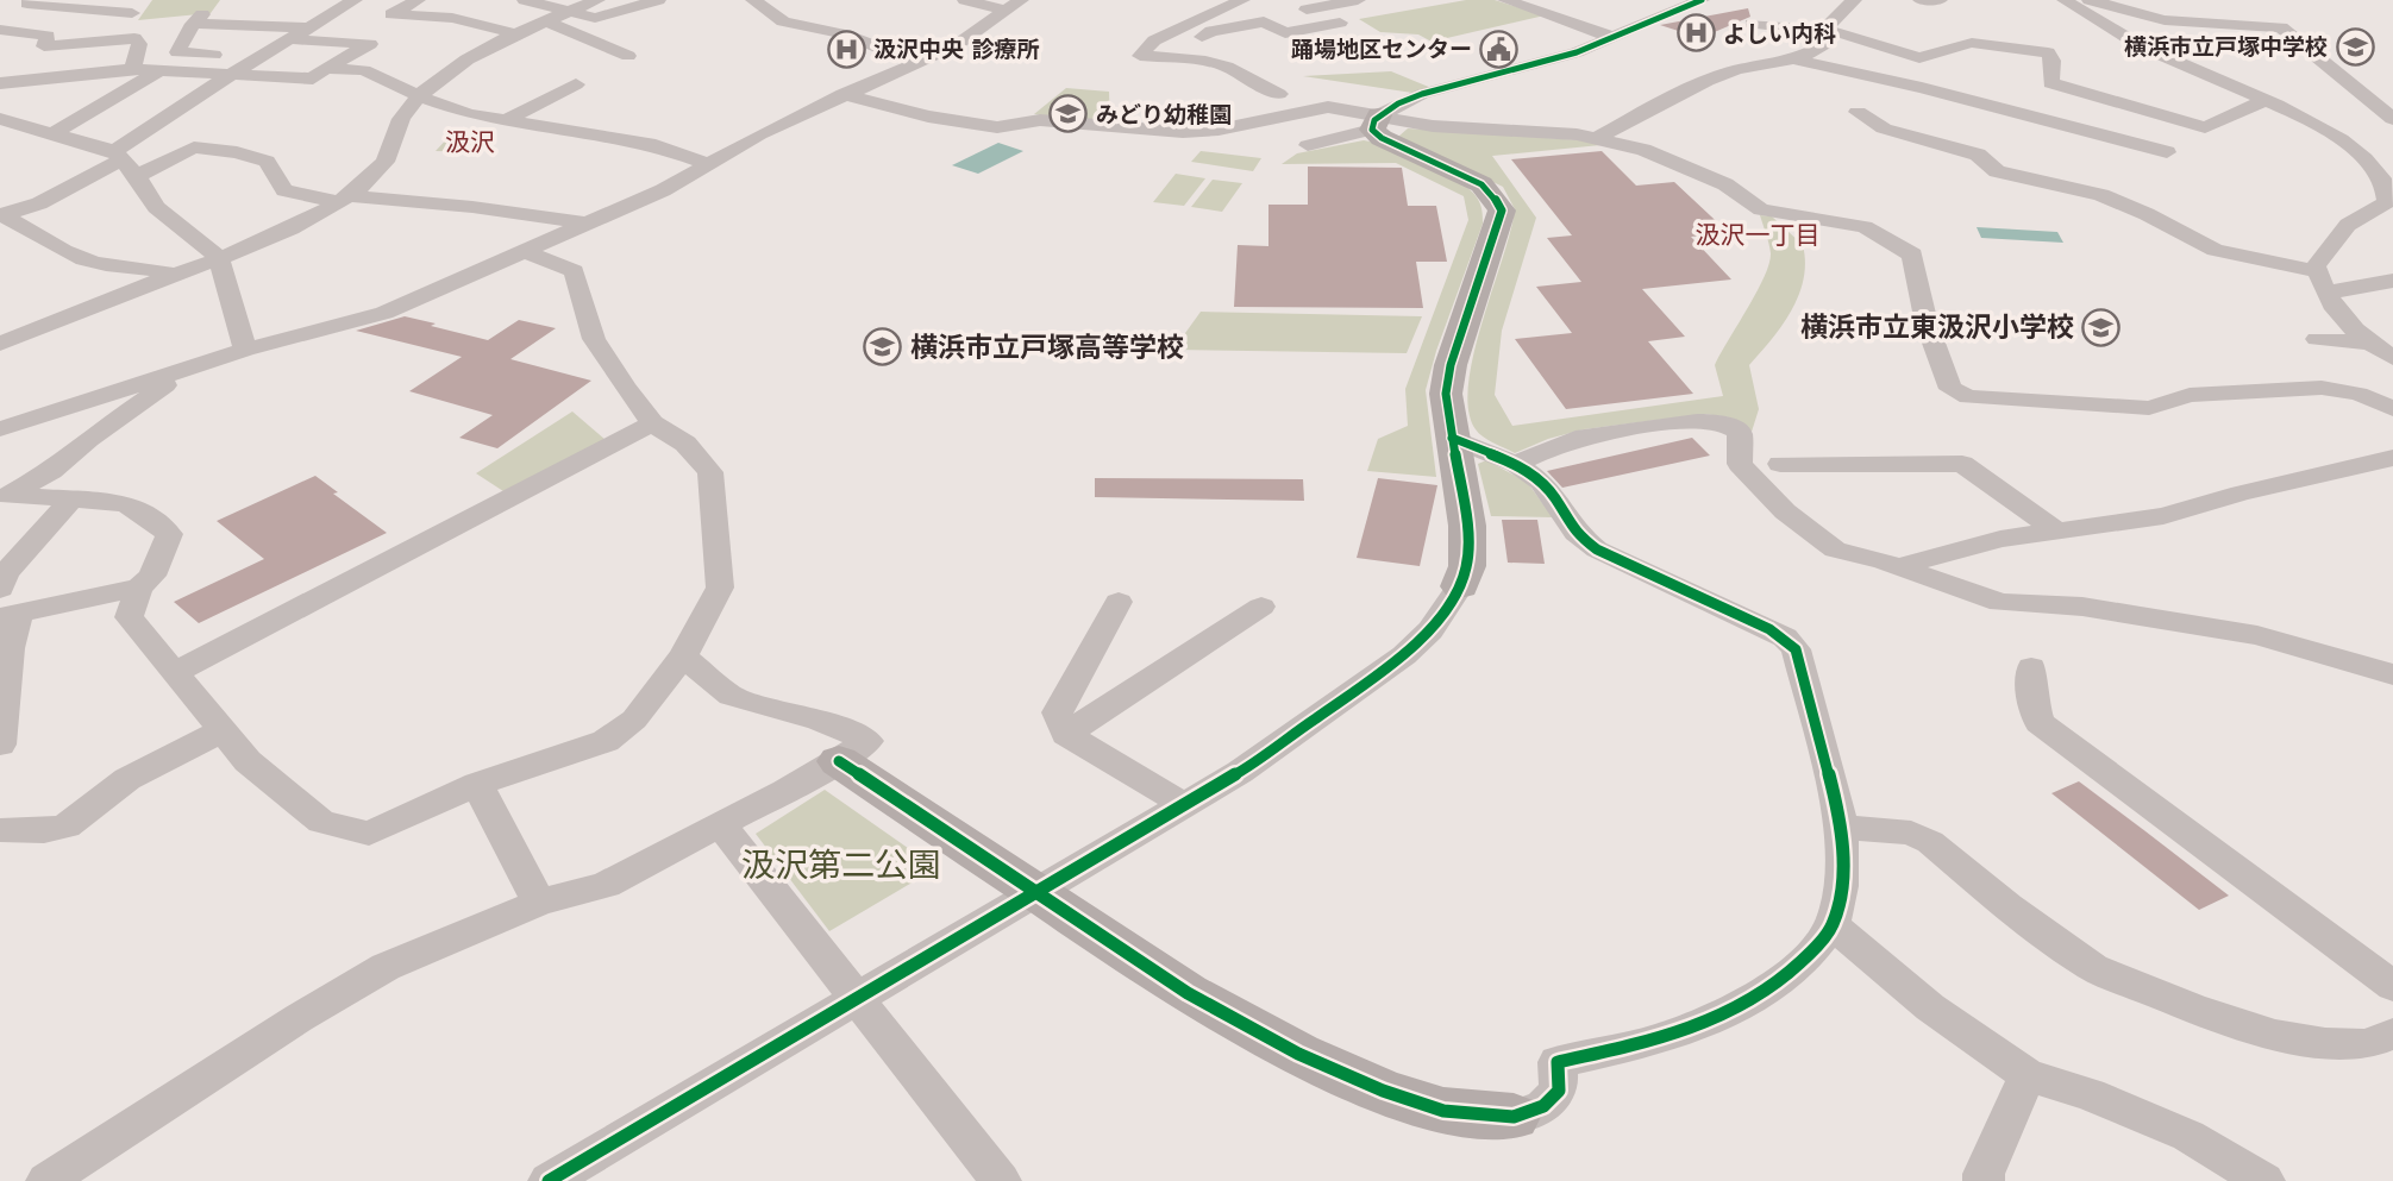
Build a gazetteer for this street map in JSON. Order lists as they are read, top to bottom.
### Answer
{
  "districts": ["汲沢", "汲沢一丁目"],
  "parks": ["汲沢第二公園"],
  "places": {
    "hospital": ["よしい内科", "汲沢中央 診療所"],
    "school or university": [
      "横浜市立戸塚中学校",
      "みどり幼稚園",
      "横浜市立東汲沢小学校",
      "横浜市立戸塚高等学校"
    ],
    "public building": ["踊場地区センター"]
  }
}
